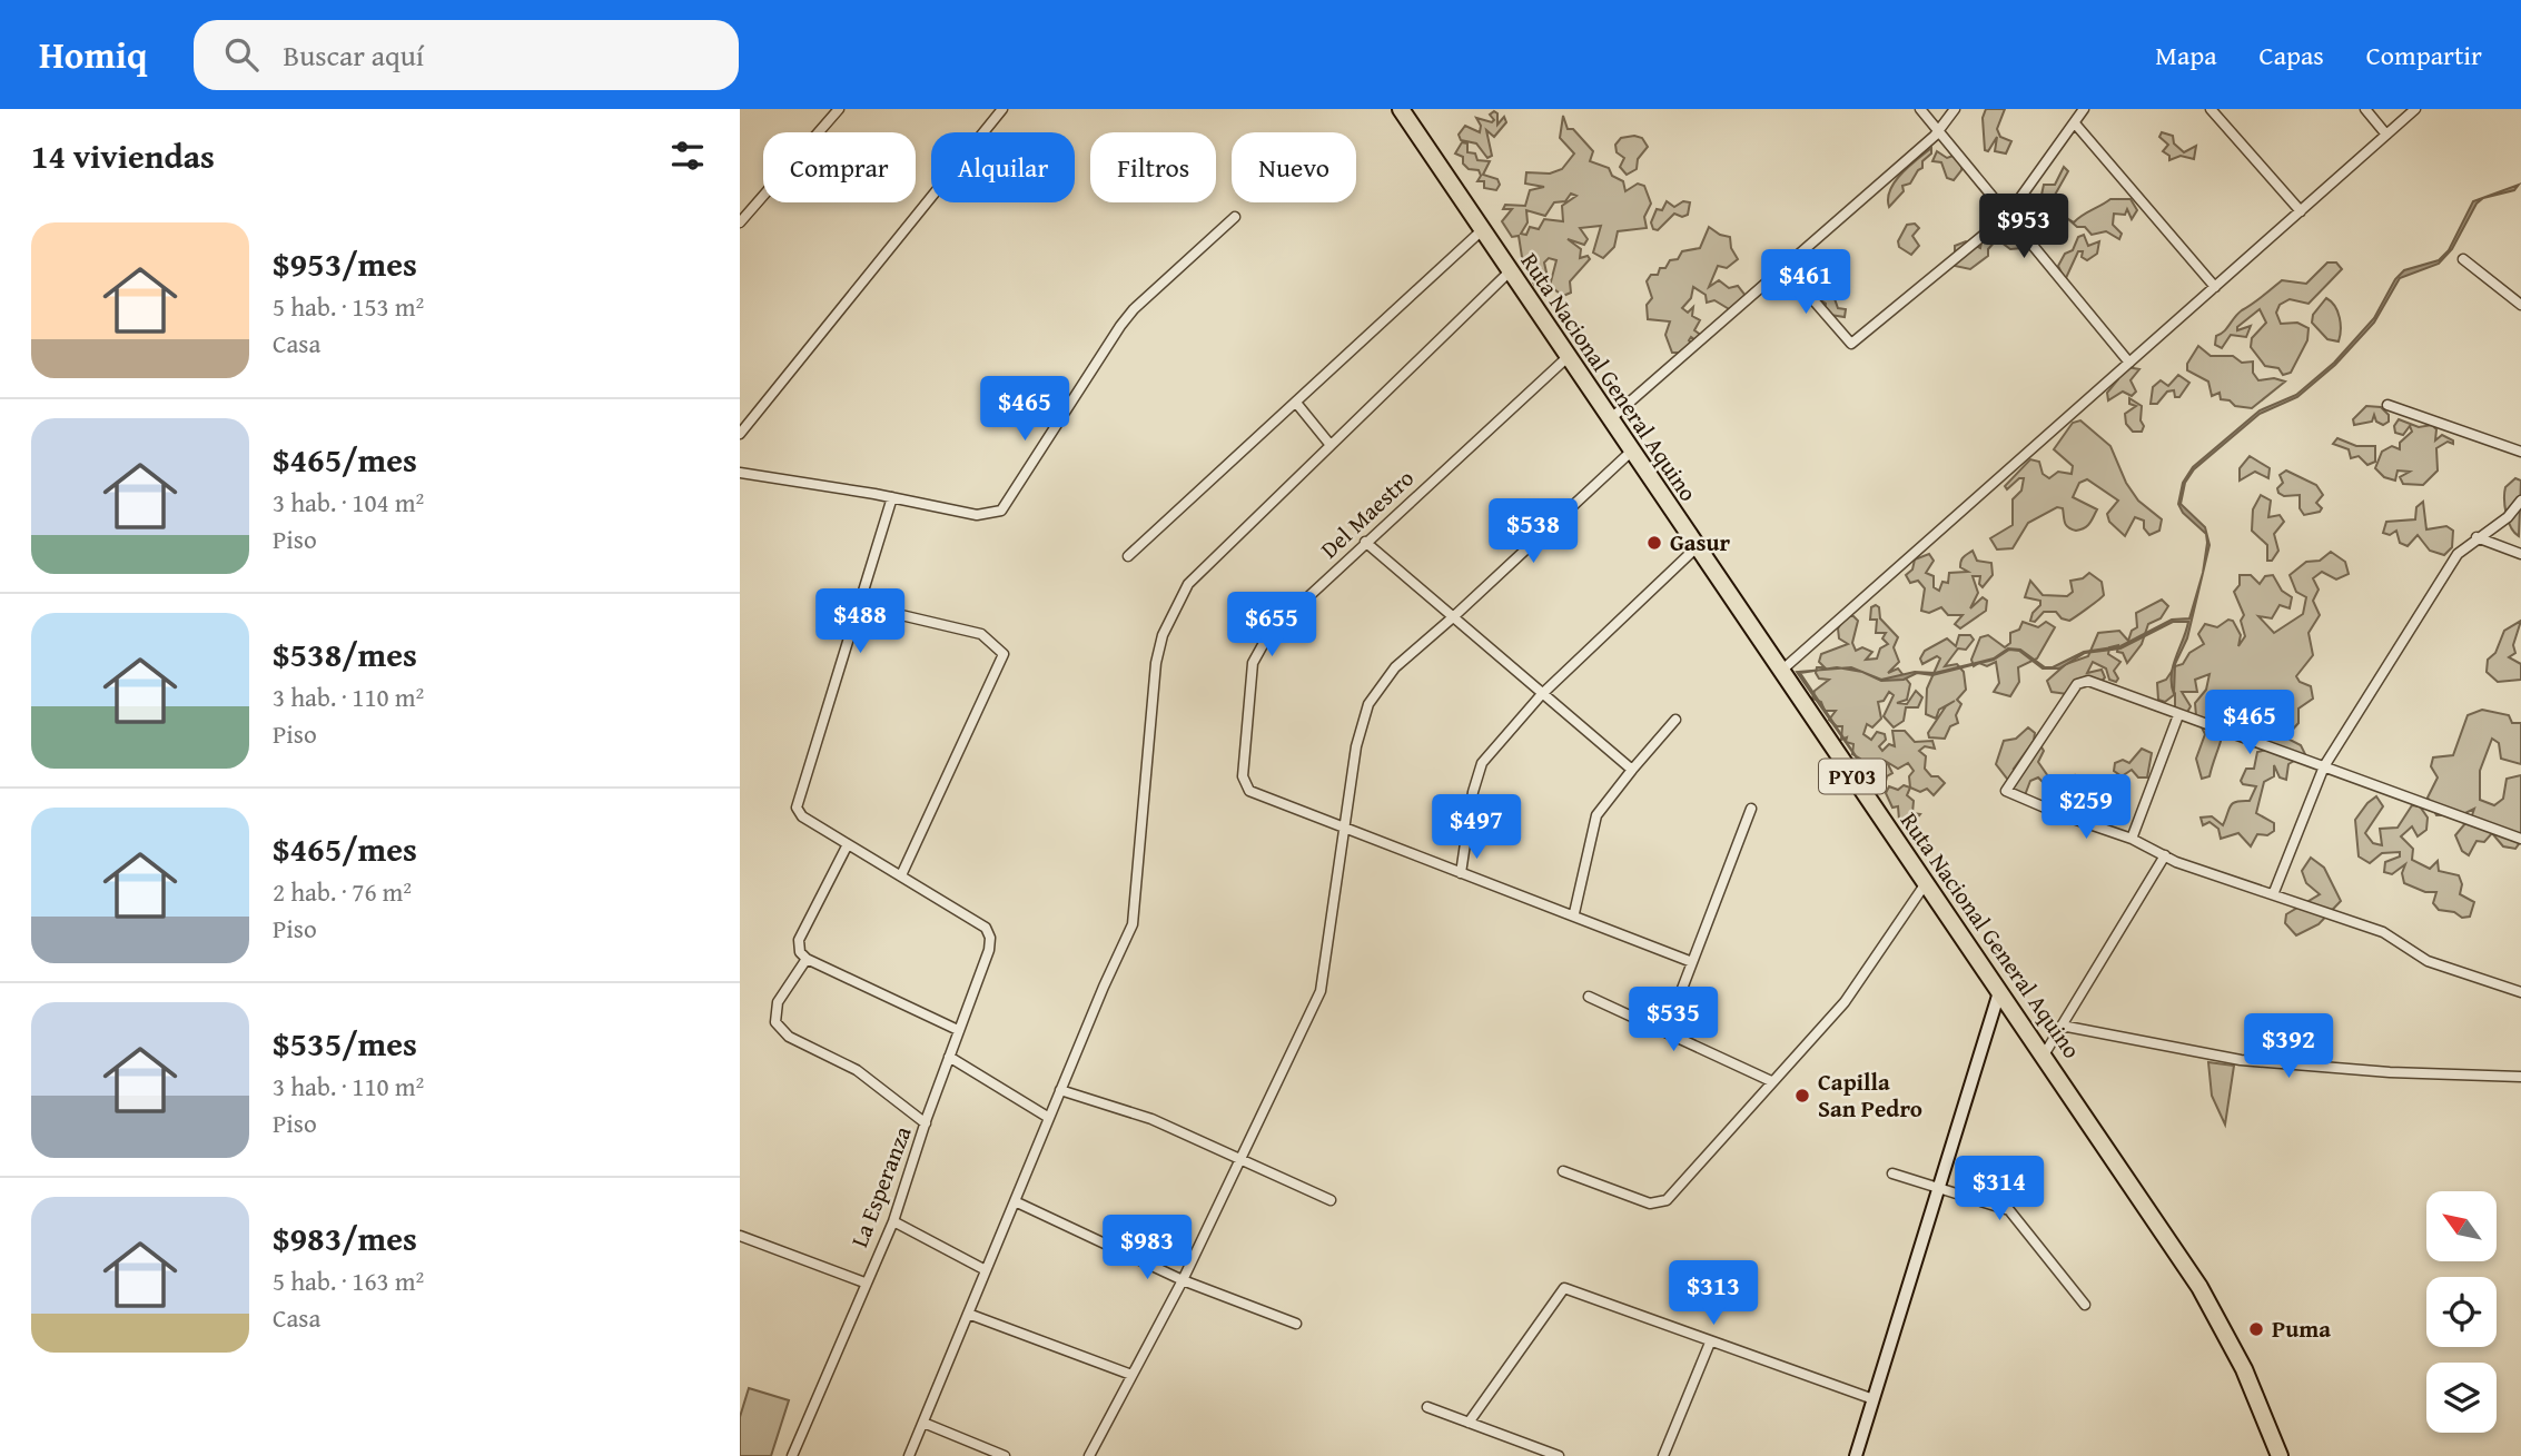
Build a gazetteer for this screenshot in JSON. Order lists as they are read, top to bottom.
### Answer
{
  "streets": {
    "highway": ["Ruta Nacional General Aquino", "PY03"],
    "street": ["Del Maestro", "La Esperanza"]
  },
  "crossings": [
    ["Ruta Nacional General Aquino", "Del Maestro"]
  ],
  "places": ["Gasur", "Capilla San Pedro", "Puma"],
  "north": "top left",
  "page": {
    "header": "Homiq",
    "search": "Buscar aquí",
    "nav": ["Mapa", "Capas", "Compartir"],
    "heading": "14 viviendas",
    "chip": [
      "Comprar",
      "Alquilar",
      "Filtros",
      "Nuevo"
    ],
    "price": [
      "$953",
      "$461",
      "$465",
      "$538",
      "$488",
      "$655",
      "$465",
      "$259",
      "$497",
      "$535",
      "$392",
      "$314",
      "$983",
      "$313"
    ],
    "list": [
      {
        "name": "$953/mes",
        "note": "5 hab. · 153 m² · Casa"
      },
      {
        "name": "$465/mes",
        "note": "3 hab. · 104 m² · Piso"
      },
      {
        "name": "$538/mes",
        "note": "3 hab. · 110 m² · Piso"
      },
      {
        "name": "$465/mes",
        "note": "2 hab. · 76 m² · Piso"
      },
      {
        "name": "$535/mes",
        "note": "3 hab. · 110 m² · Piso"
      },
      {
        "name": "$983/mes",
        "note": "5 hab. · 163 m² · Casa"
      }
    ]
  }
}
